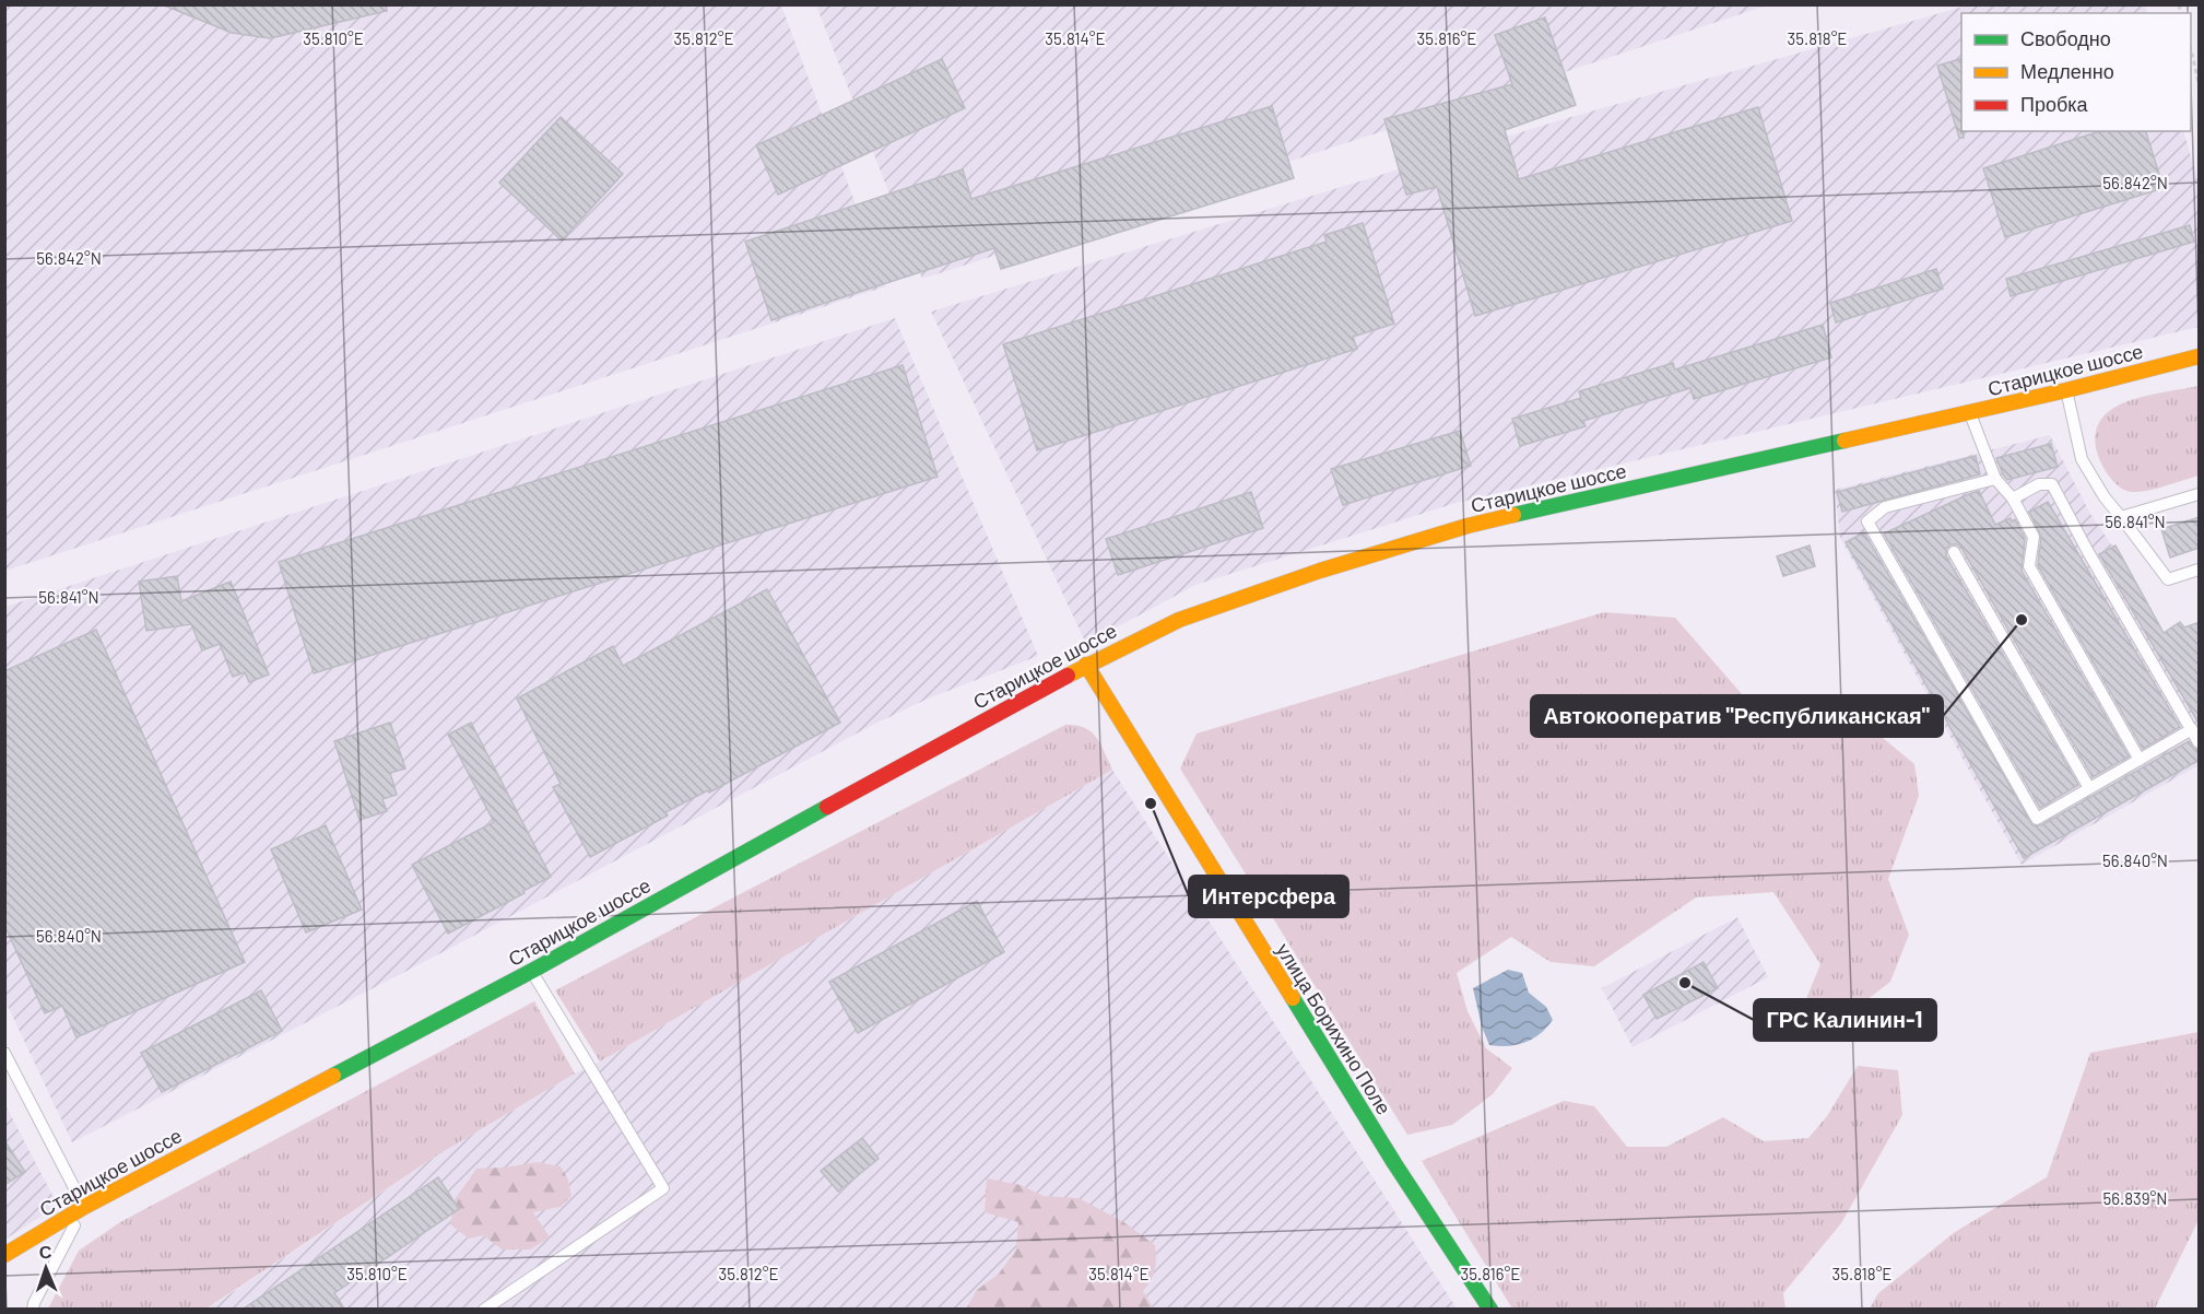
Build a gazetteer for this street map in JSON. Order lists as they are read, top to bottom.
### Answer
{
  "streets": {
    "main road": ["Старицкое шоссе", "улица Борихино Поле"]
  },
  "crossings": [
    ["Старицкое шоссе", "улица Борихино Поле"]
  ],
  "places": ["Автокооператив \"Республиканская\"", "Интерсфера", "ГРС Калинин-1"],
  "legend": ["Свободно", "Медленно", "Пробка"],
  "north": "top",
  "coordinates": [
    "35.810°E",
    "35.812°E",
    "35.814°E",
    "35.816°E",
    "35.818°E",
    "56.842°N",
    "56.841°N",
    "56.840°N",
    "56.839°N"
  ]
}
